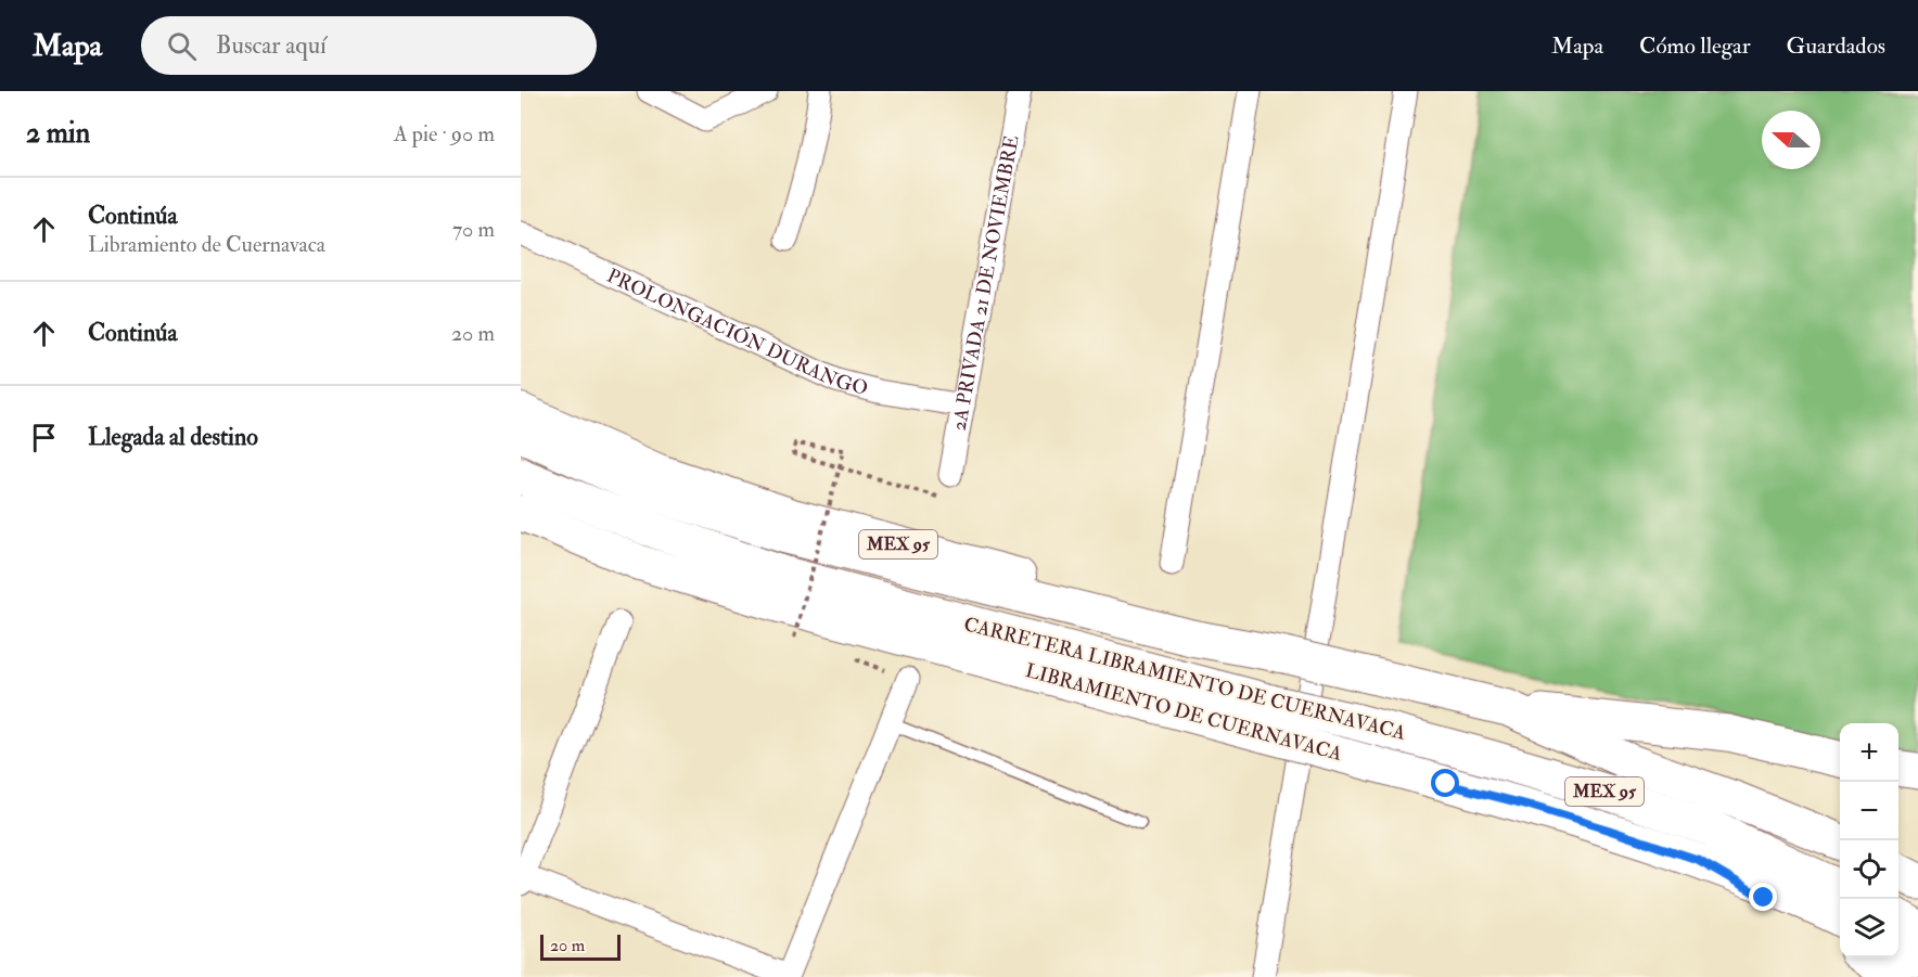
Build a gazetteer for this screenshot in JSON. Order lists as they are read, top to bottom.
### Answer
{
  "streets": {
    "highway": ["MEX 95", "CARRETERA LIBRAMIENTO DE CUERNAVACA"],
    "main road": ["LIBRAMIENTO DE CUERNAVACA"],
    "street": ["2A PRIVADA 21 DE NOVIEMBRE", "PROLONGACIÓN DURANGO"]
  },
  "crossings": [
    ["2A PRIVADA 21 DE NOVIEMBRE", "PROLONGACIÓN DURANGO"],
    ["CARRETERA LIBRAMIENTO DE CUERNAVACA", "LIBRAMIENTO DE CUERNAVACA"]
  ],
  "scale_bar": "20 m",
  "north": "left",
  "page": {
    "header": "Mapa",
    "search": "Buscar aquí",
    "nav": ["Mapa", "Cómo llegar", "Guardados"],
    "heading": ["2 min", "A pie · 90 m"],
    "list": [
      ["Continúa", "Libramiento de Cuernavaca", "70 m"],
      ["Continúa", "20 m"],
      "Llegada al destino"
    ],
    "map_buttons": ["+", "−"],
    "scale": "20 m"
  }
}
